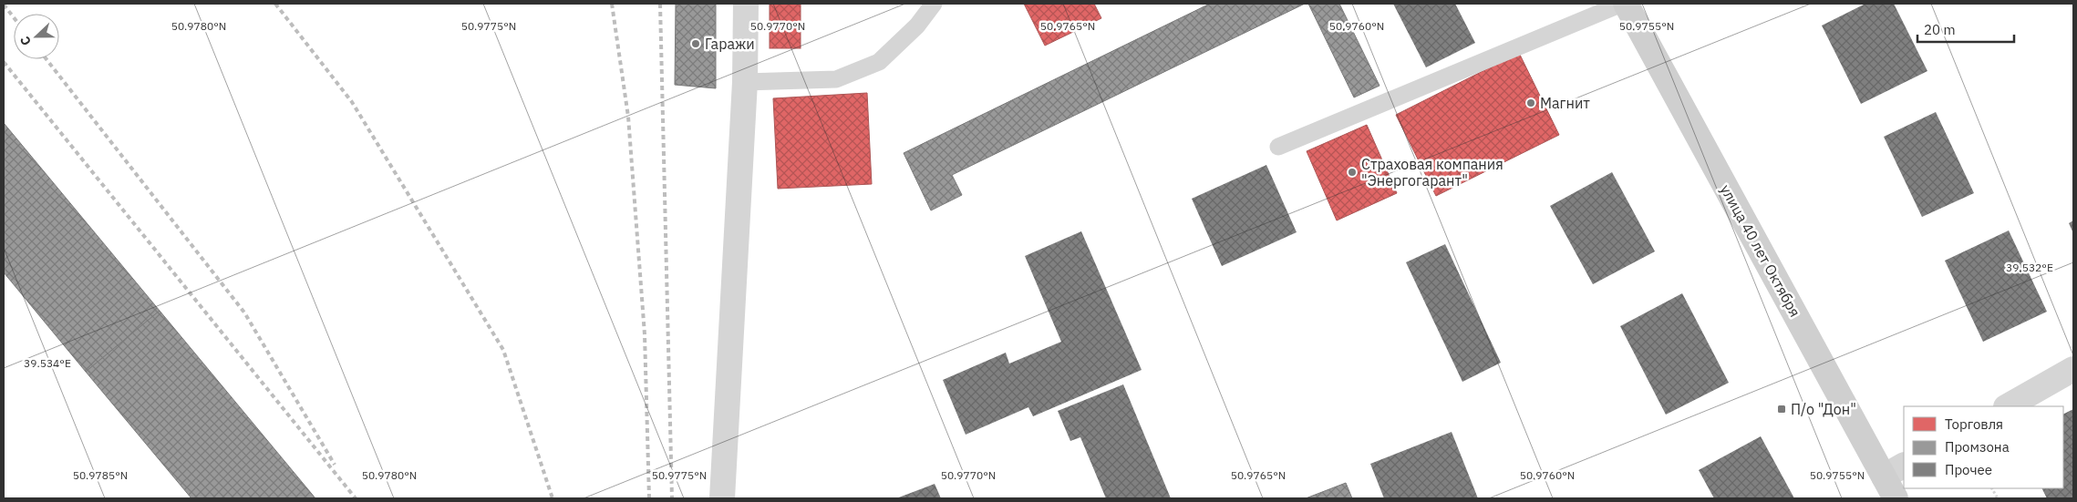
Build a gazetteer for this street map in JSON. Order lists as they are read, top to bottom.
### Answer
{
  "streets": {
    "main road": ["улица 40 лет Октября"]
  },
  "places": {
    "other": ["Гаражи", "Магнит", "Страховая компания \"Энергогарант\""],
    "transit": ["П/о \"Дон\""]
  },
  "legend": ["Торговля", "Промзона", "Прочее"],
  "scale_bar": "20 m",
  "north": "left",
  "coordinates": [
    "50.9765°N",
    "50.9780°N",
    "50.9775°N",
    "50.9770°N",
    "50.9760°N",
    "50.9755°N",
    "39.532°E",
    "39.534°E",
    "50.9785°N"
  ]
}
